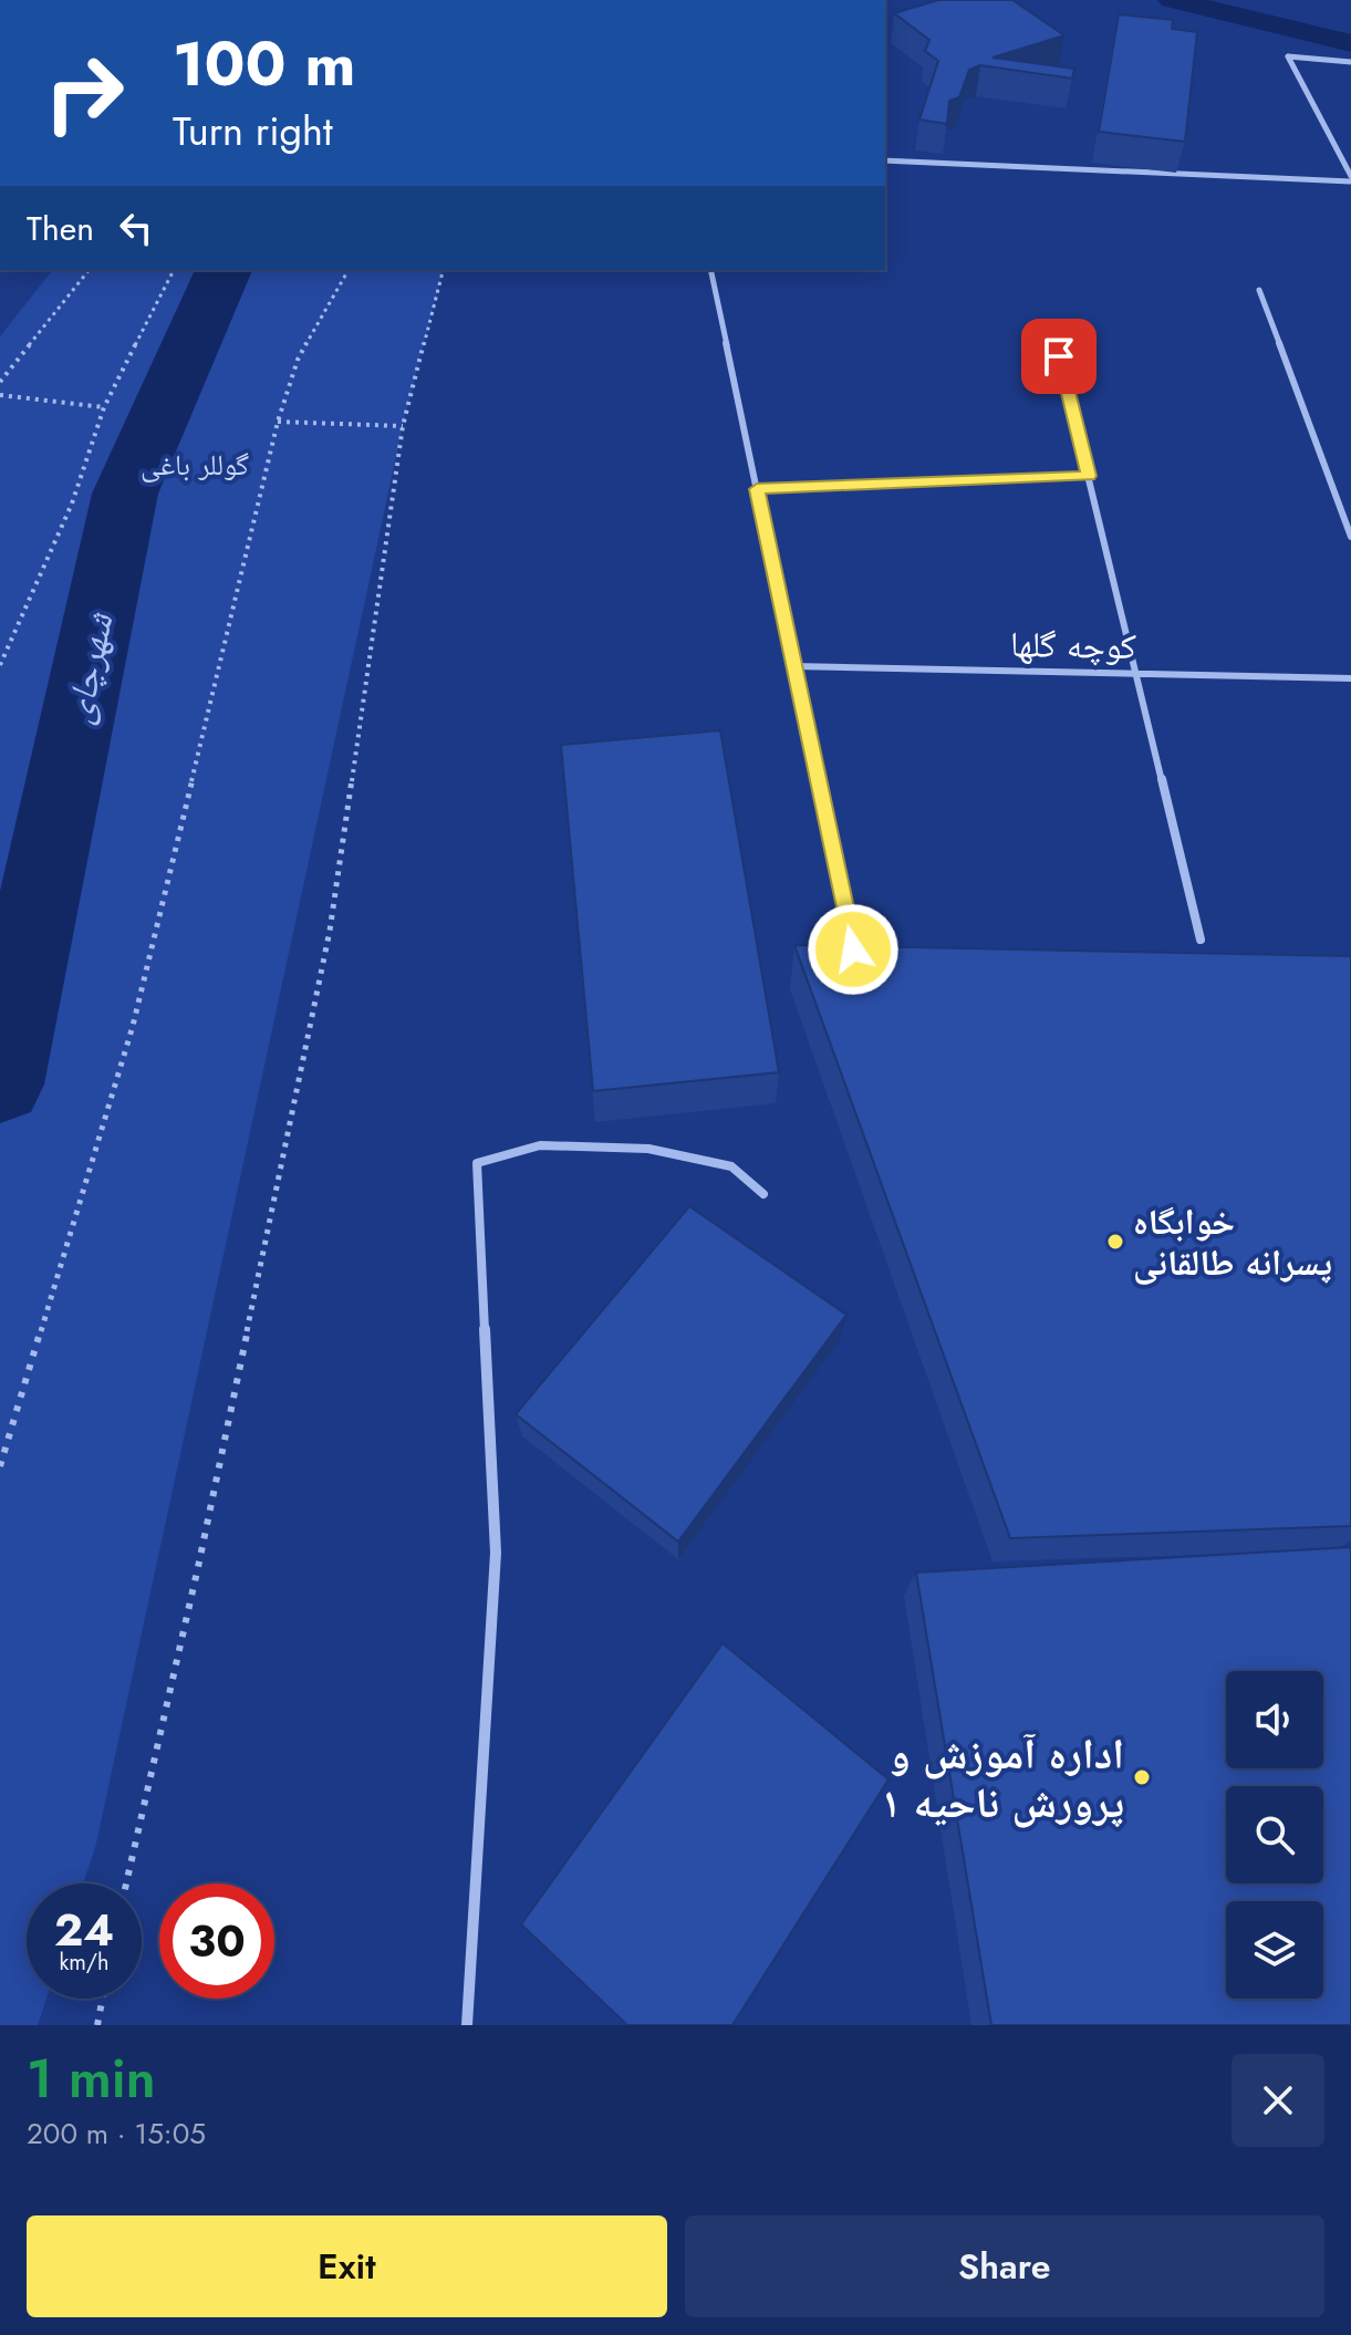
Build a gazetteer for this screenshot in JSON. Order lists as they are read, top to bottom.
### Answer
{
  "streets": {
    "street": ["کوچه گلها"]
  },
  "water": ["شهرچای"],
  "parks": ["گوللر باغی"],
  "places": ["خوابگاه پسرانه طالقانی", "اداره آموزش و پرورش ناحیه ۱"],
  "page": {
    "turn": ["100 m", "Turn right"],
    "then": "Then",
    "speed": "24 km/h",
    "limit": "30",
    "heading": ["1 min", "200 m · 15:05"],
    "buttons": ["Exit", "Share"]
  }
}
